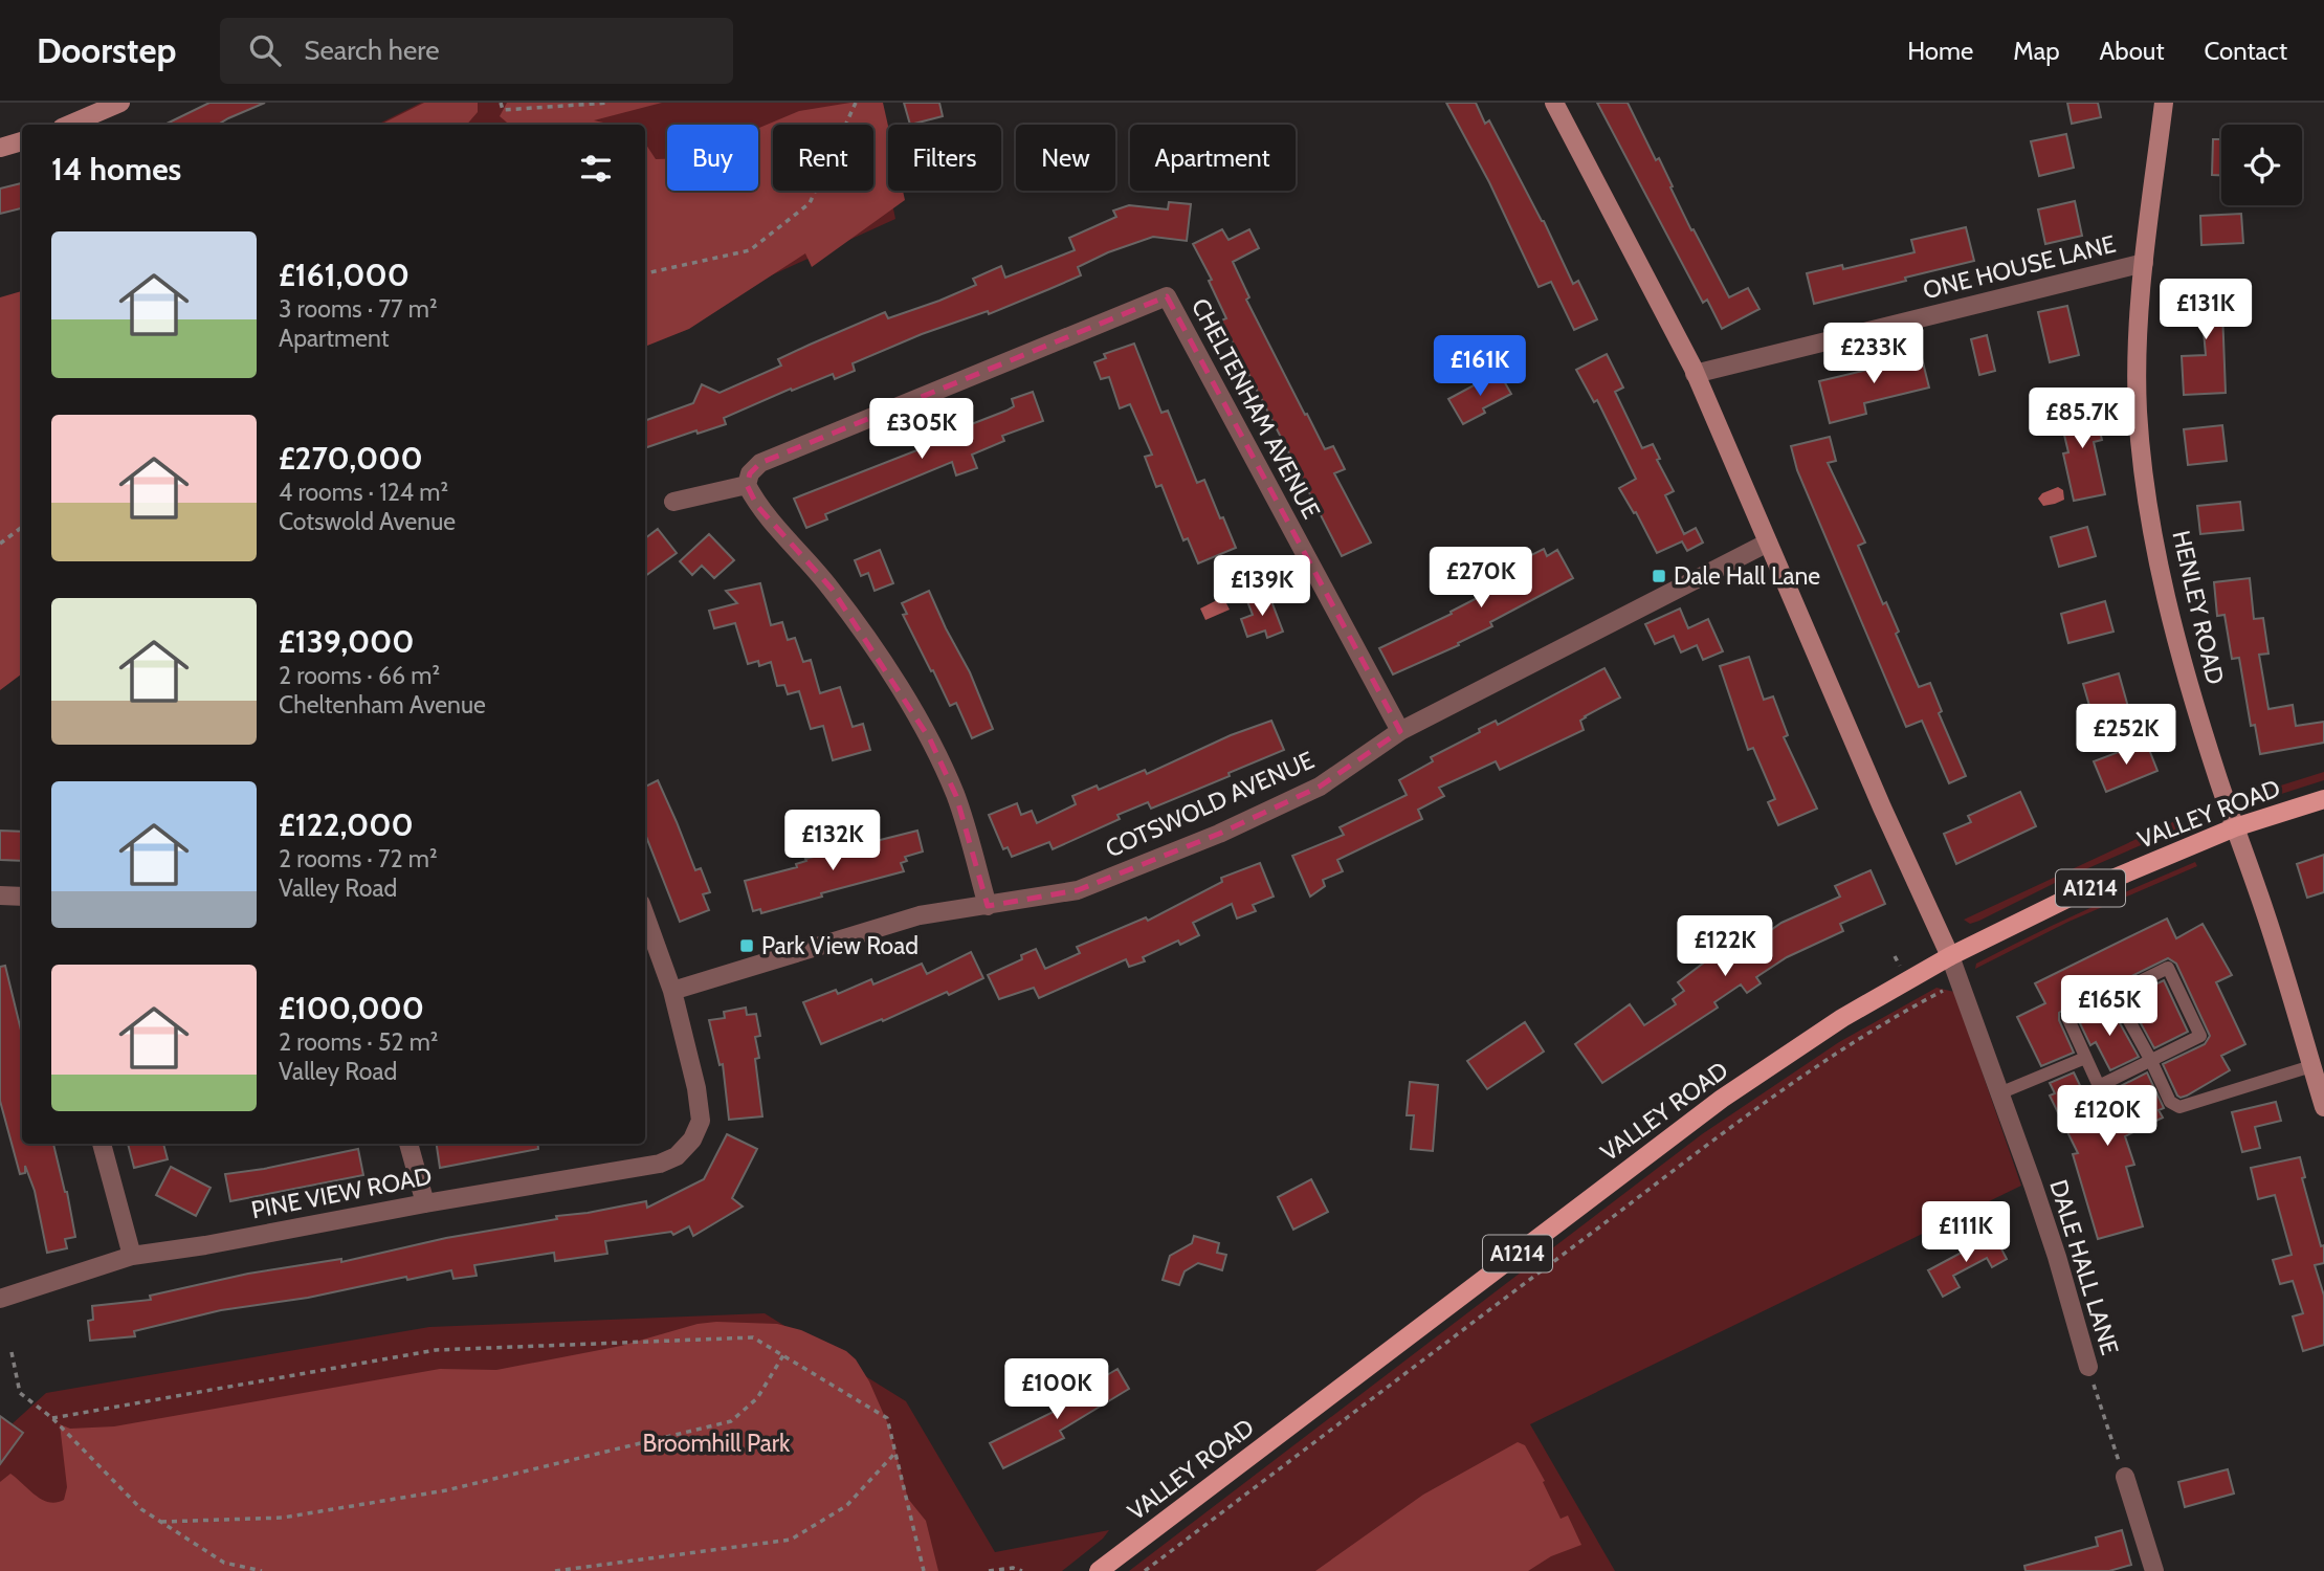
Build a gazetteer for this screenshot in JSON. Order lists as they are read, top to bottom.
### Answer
{
  "streets": {
    "main road": ["VALLEY ROAD", "A1214"],
    "street": [
      "ONE HOUSE LANE",
      "CHELTENHAM AVENUE",
      "HENLEY ROAD",
      "COTSWOLD AVENUE",
      "PINE VIEW ROAD",
      "DALE HALL LANE"
    ]
  },
  "crossings": [
    ["ONE HOUSE LANE", "HENLEY ROAD"],
    ["ONE HOUSE LANE", "DALE HALL LANE"],
    ["CHELTENHAM AVENUE", "COTSWOLD AVENUE"],
    ["HENLEY ROAD", "VALLEY ROAD"],
    ["COTSWOLD AVENUE", "PINE VIEW ROAD"],
    ["COTSWOLD AVENUE", "DALE HALL LANE"],
    ["VALLEY ROAD", "DALE HALL LANE"]
  ],
  "parks": ["Broomhill Park"],
  "places": {
    "transit": ["Dale Hall Lane", "Park View Road"]
  },
  "page": {
    "header": "Doorstep",
    "search": "Search here",
    "nav": [
      "Home",
      "Map",
      "About",
      "Contact"
    ],
    "chip": [
      "Buy",
      "Rent",
      "Filters",
      "New",
      "Apartment"
    ],
    "heading": "14 homes",
    "list": [
      {
        "name": "£161,000",
        "note": "3 rooms · 77 m² · Apartment"
      },
      {
        "name": "£270,000",
        "note": "4 rooms · 124 m² · Cotswold Avenue"
      },
      {
        "name": "£139,000",
        "note": "2 rooms · 66 m² · Cheltenham Avenue"
      },
      {
        "name": "£122,000",
        "note": "2 rooms · 72 m² · Valley Road"
      },
      {
        "name": "£100,000",
        "note": "2 rooms · 52 m² · Valley Road"
      }
    ],
    "price": [
      "£131K",
      "£233K",
      "£161K",
      "£85.7K",
      "£305K",
      "£270K",
      "£139K",
      "£252K",
      "£132K",
      "£122K",
      "£165K",
      "£120K",
      "£111K",
      "£100K"
    ]
  }
}
